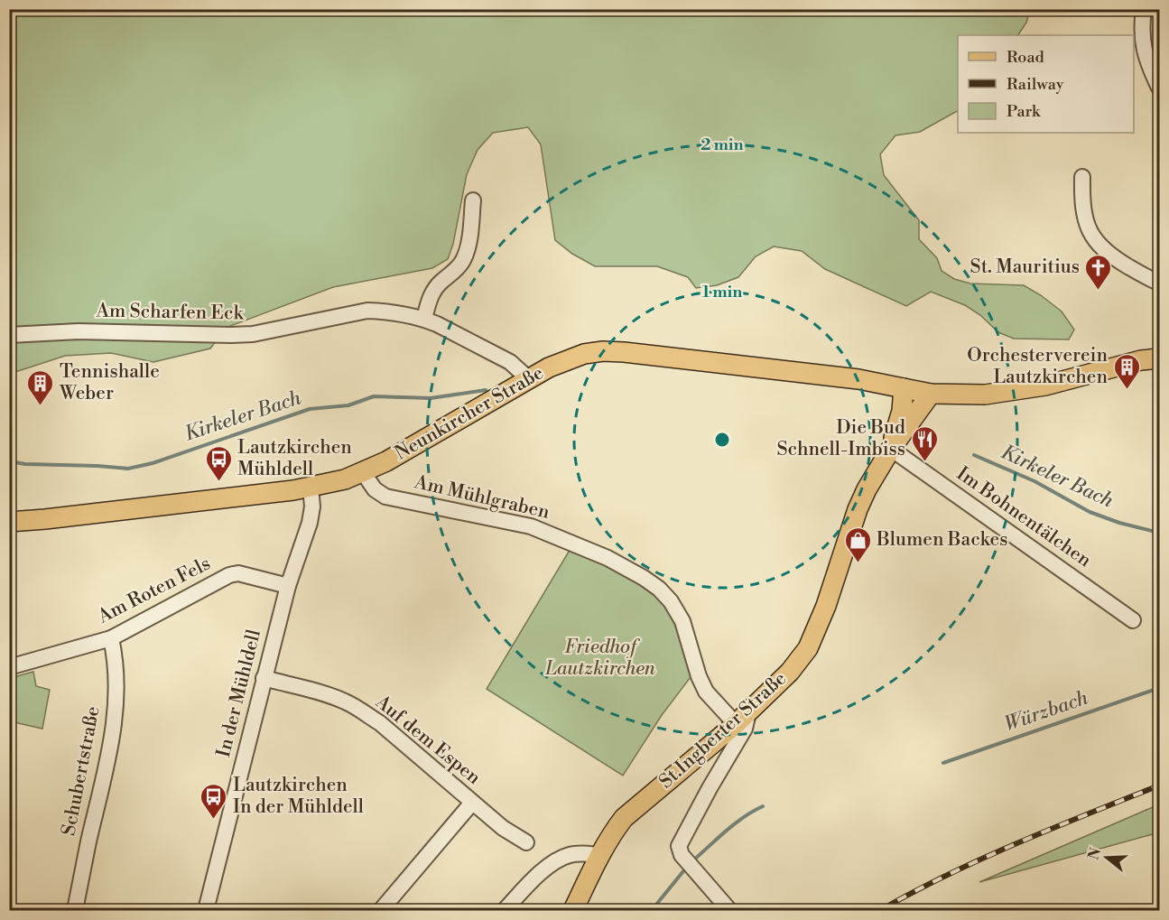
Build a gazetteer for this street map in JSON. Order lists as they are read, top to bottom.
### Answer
{
  "streets": {
    "main road": ["Neunkircher Straße", "St.Ingberter Straße"],
    "street": [
      "Am Scharfen Eck",
      "Am Mühlgraben",
      "Im Bohnentälchen",
      "Am Roten Fels",
      "In der Mühldell",
      "Auf dem Espen",
      "Schubertstraße"
    ]
  },
  "crossings": [
    ["Am Scharfen Eck", "Neunkircher Straße"],
    ["Neunkircher Straße", "Am Mühlgraben"],
    ["Neunkircher Straße", "In der Mühldell"],
    ["Neunkircher Straße", "St.Ingberter Straße"],
    ["Am Mühlgraben", "St.Ingberter Straße"],
    ["Im Bohnentälchen", "St.Ingberter Straße"],
    ["Am Roten Fels", "In der Mühldell"],
    ["Am Roten Fels", "Schubertstraße"],
    ["In der Mühldell", "Auf dem Espen"]
  ],
  "water": ["Kirkeler Bach", "Würzbach"],
  "parks": ["Friedhof Lautzkirchen"],
  "places": {
    "church": ["St. Mauritius"],
    "building": ["Orchesterverein Lautzkirchen", "Tennishalle Weber"],
    "restaurant": ["Die Bud Schnell-Imbiss"],
    "bus stop": ["Lautzkirchen Mühldell", "Lautzkirchen In der Mühldell"],
    "shop": ["Blumen Backes"]
  },
  "legend": ["Road", "Railway", "Park"],
  "north": "left",
  "rings": ["2 min", "1 min"]
}
